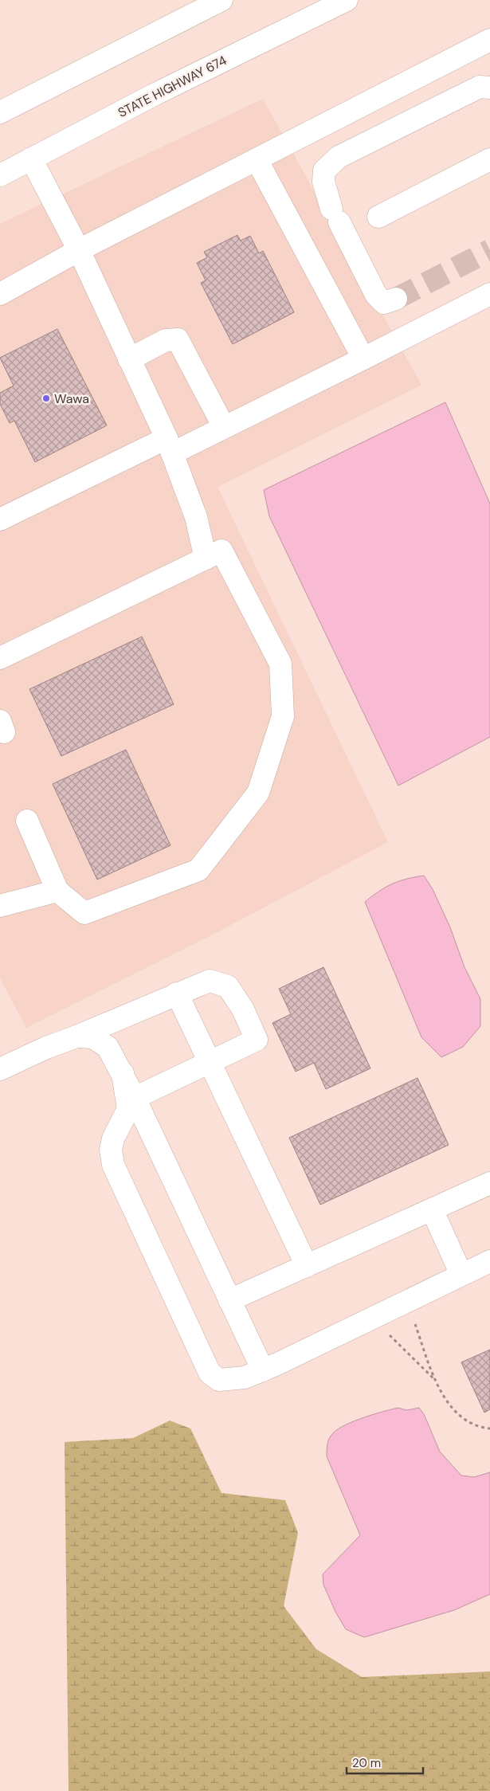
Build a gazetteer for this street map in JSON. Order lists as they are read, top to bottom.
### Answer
{
  "streets": {
    "main road": ["STATE HIGHWAY 674"]
  },
  "places": ["Wawa"],
  "scale_bar": "20 m"
}
